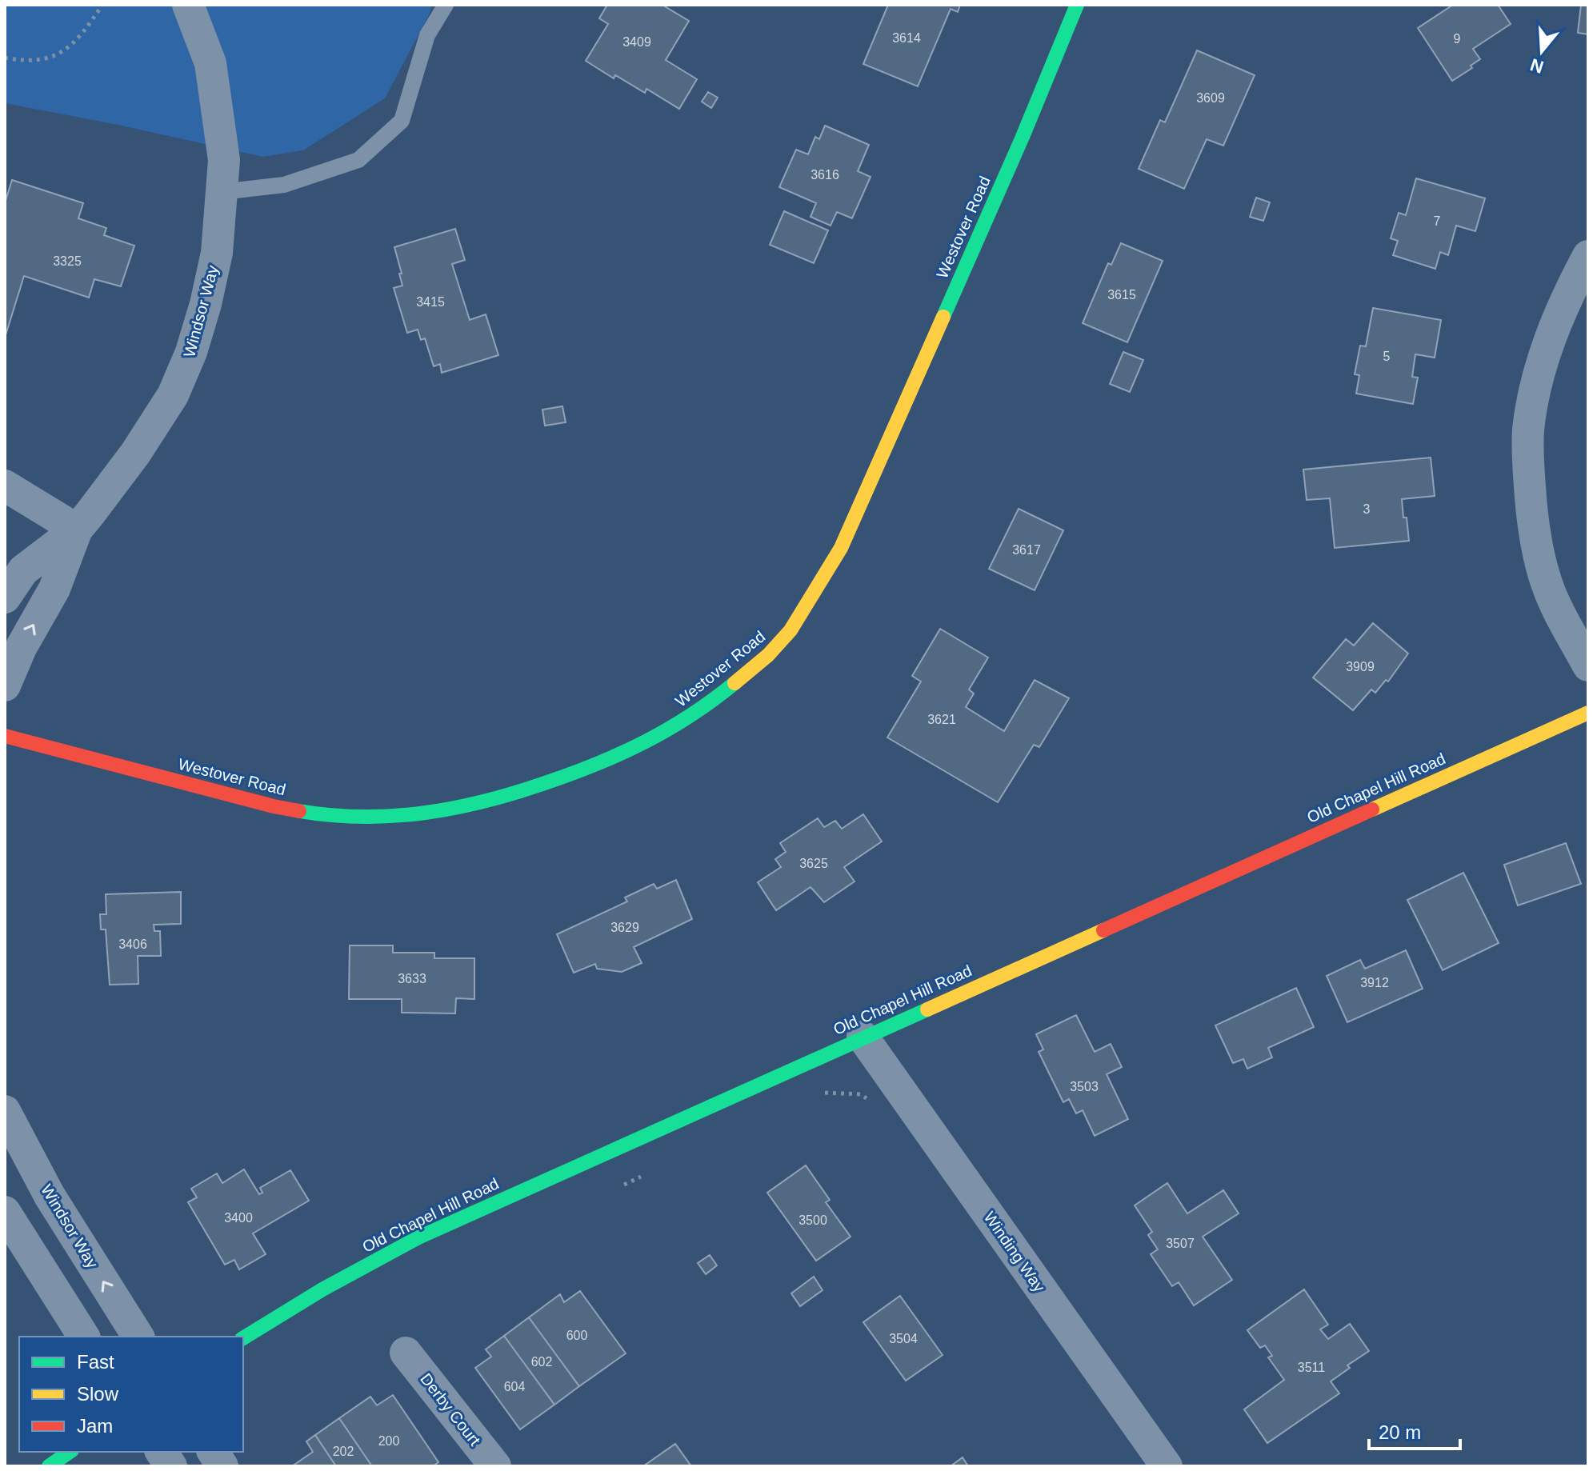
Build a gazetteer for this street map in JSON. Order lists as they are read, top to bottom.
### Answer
{
  "streets": {
    "street": [
      "Westover Road",
      "Windsor Way",
      "Old Chapel Hill Road",
      "Winding Way",
      "Derby Court"
    ]
  },
  "crossings": [
    ["Old Chapel Hill Road", "Winding Way"]
  ],
  "house_numbers": [
    "3614",
    "9",
    "3409",
    "3609",
    "3616",
    "7",
    "3325",
    "3615",
    "3415",
    "5",
    "3",
    "3617",
    "3909",
    "3621",
    "3625",
    "3629",
    "3406",
    "3633",
    "3912",
    "3503",
    "3400",
    "3500",
    "3507",
    "600",
    "3504",
    "602",
    "3511",
    "604",
    "200",
    "202"
  ],
  "legend": ["Fast", "Slow", "Jam"],
  "scale_bar": "20 m",
  "north": "bottom"
}
